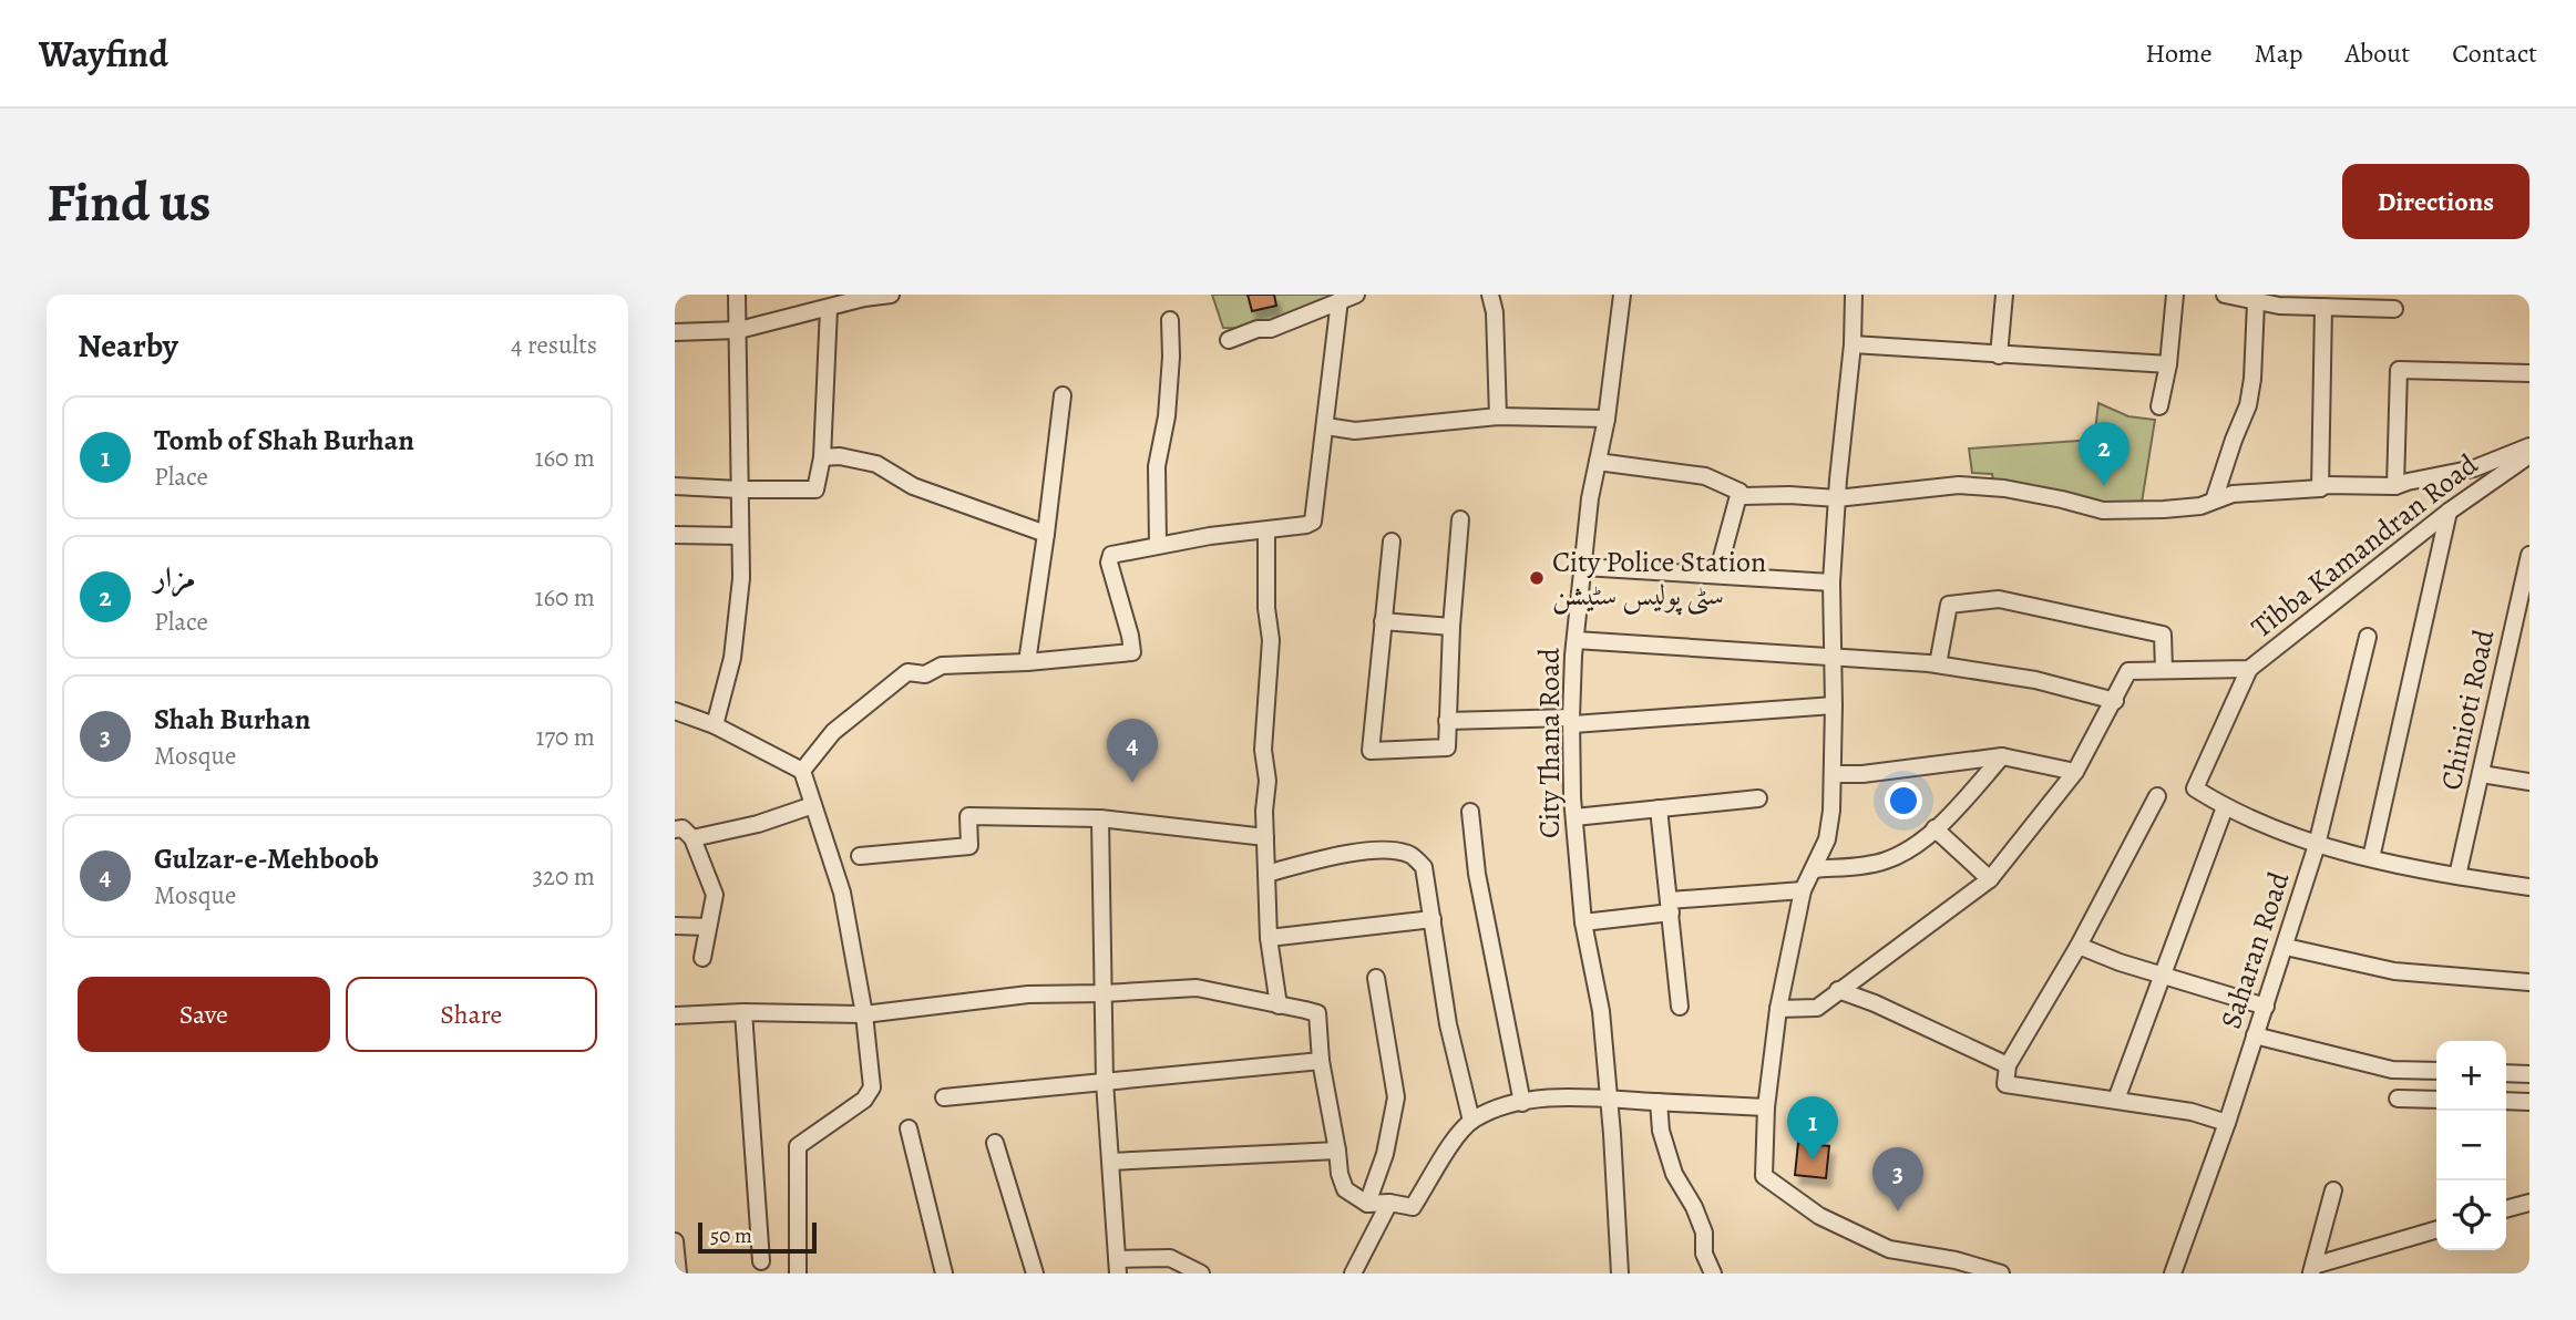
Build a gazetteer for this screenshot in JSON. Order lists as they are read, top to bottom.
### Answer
{
  "streets": {
    "street": [
      "Tibba Kamandran Road",
      "Chinioti Road",
      "City Thana Road",
      "Saharan Road"
    ]
  },
  "places": ["City Police Station سٹی پولیس سٹیشن"],
  "scale_bar": "50 m",
  "page": {
    "header": "Wayfind",
    "nav": [
      "Home",
      "Map",
      "About",
      "Contact"
    ],
    "buttons": [
      "Directions",
      ["Save", "Share"]
    ],
    "title": "Find us",
    "heading": ["Nearby", "4 results"],
    "list": [
      {
        "mark": "1",
        "name": "Tomb of Shah Burhan",
        "note": "Place",
        "value": "160 m"
      },
      {
        "mark": "2",
        "name": "مزار",
        "note": "Place",
        "value": "160 m"
      },
      {
        "mark": "3",
        "name": "Shah Burhan",
        "note": "Mosque",
        "value": "170 m"
      },
      {
        "mark": "4",
        "name": "Gulzar-e-Mehboob",
        "note": "Mosque",
        "value": "320 m"
      }
    ],
    "pins": [
      "2",
      "4",
      "1",
      "3"
    ],
    "map_buttons": ["+", "−"],
    "scale": "50 m"
  }
}
